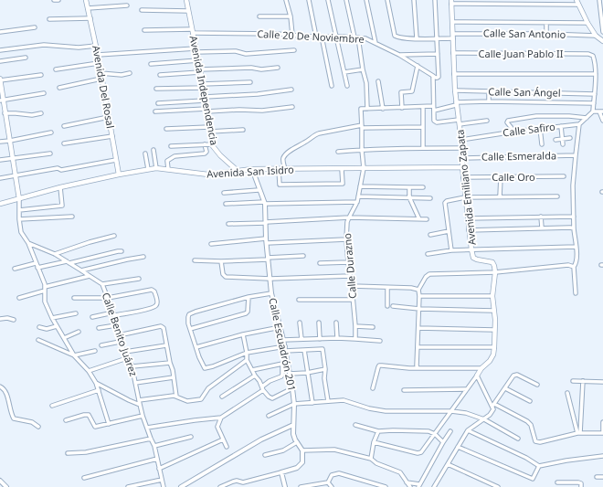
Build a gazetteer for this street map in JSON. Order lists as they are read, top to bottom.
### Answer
{
  "streets": {
    "main road": [
      "Avenida Del Rosal",
      "Avenida Independencia",
      "Avenida San Isidro",
      "Avenida Emiliano Zapata"
    ],
    "street": [
      "Calle San Antonio",
      "Calle 20 De Noviembre",
      "Calle Juan Pablo II",
      "Calle San Ángel",
      "Calle Safiro",
      "Calle Esmeralda",
      "Calle Oro",
      "Calle Durazno",
      "Calle Benito Juárez",
      "Calle Escuadrón 201"
    ]
  },
  "crossings": [
    ["Calle San Antonio", "Avenida Emiliano Zapata"],
    ["Calle 20 De Noviembre", "Avenida Independencia"],
    ["Calle Juan Pablo II", "Avenida Emiliano Zapata"],
    ["Avenida Del Rosal", "Avenida San Isidro"],
    ["Avenida Independencia", "Avenida San Isidro"],
    ["Calle San Ángel", "Avenida Emiliano Zapata"],
    ["Calle Safiro", "Avenida Emiliano Zapata"],
    ["Calle Esmeralda", "Avenida Emiliano Zapata"],
    ["Avenida San Isidro", "Avenida Emiliano Zapata"],
    ["Avenida San Isidro", "Calle Durazno"],
    ["Avenida San Isidro", "Calle Escuadrón 201"],
    ["Calle Oro", "Avenida Emiliano Zapata"]
  ]
}
